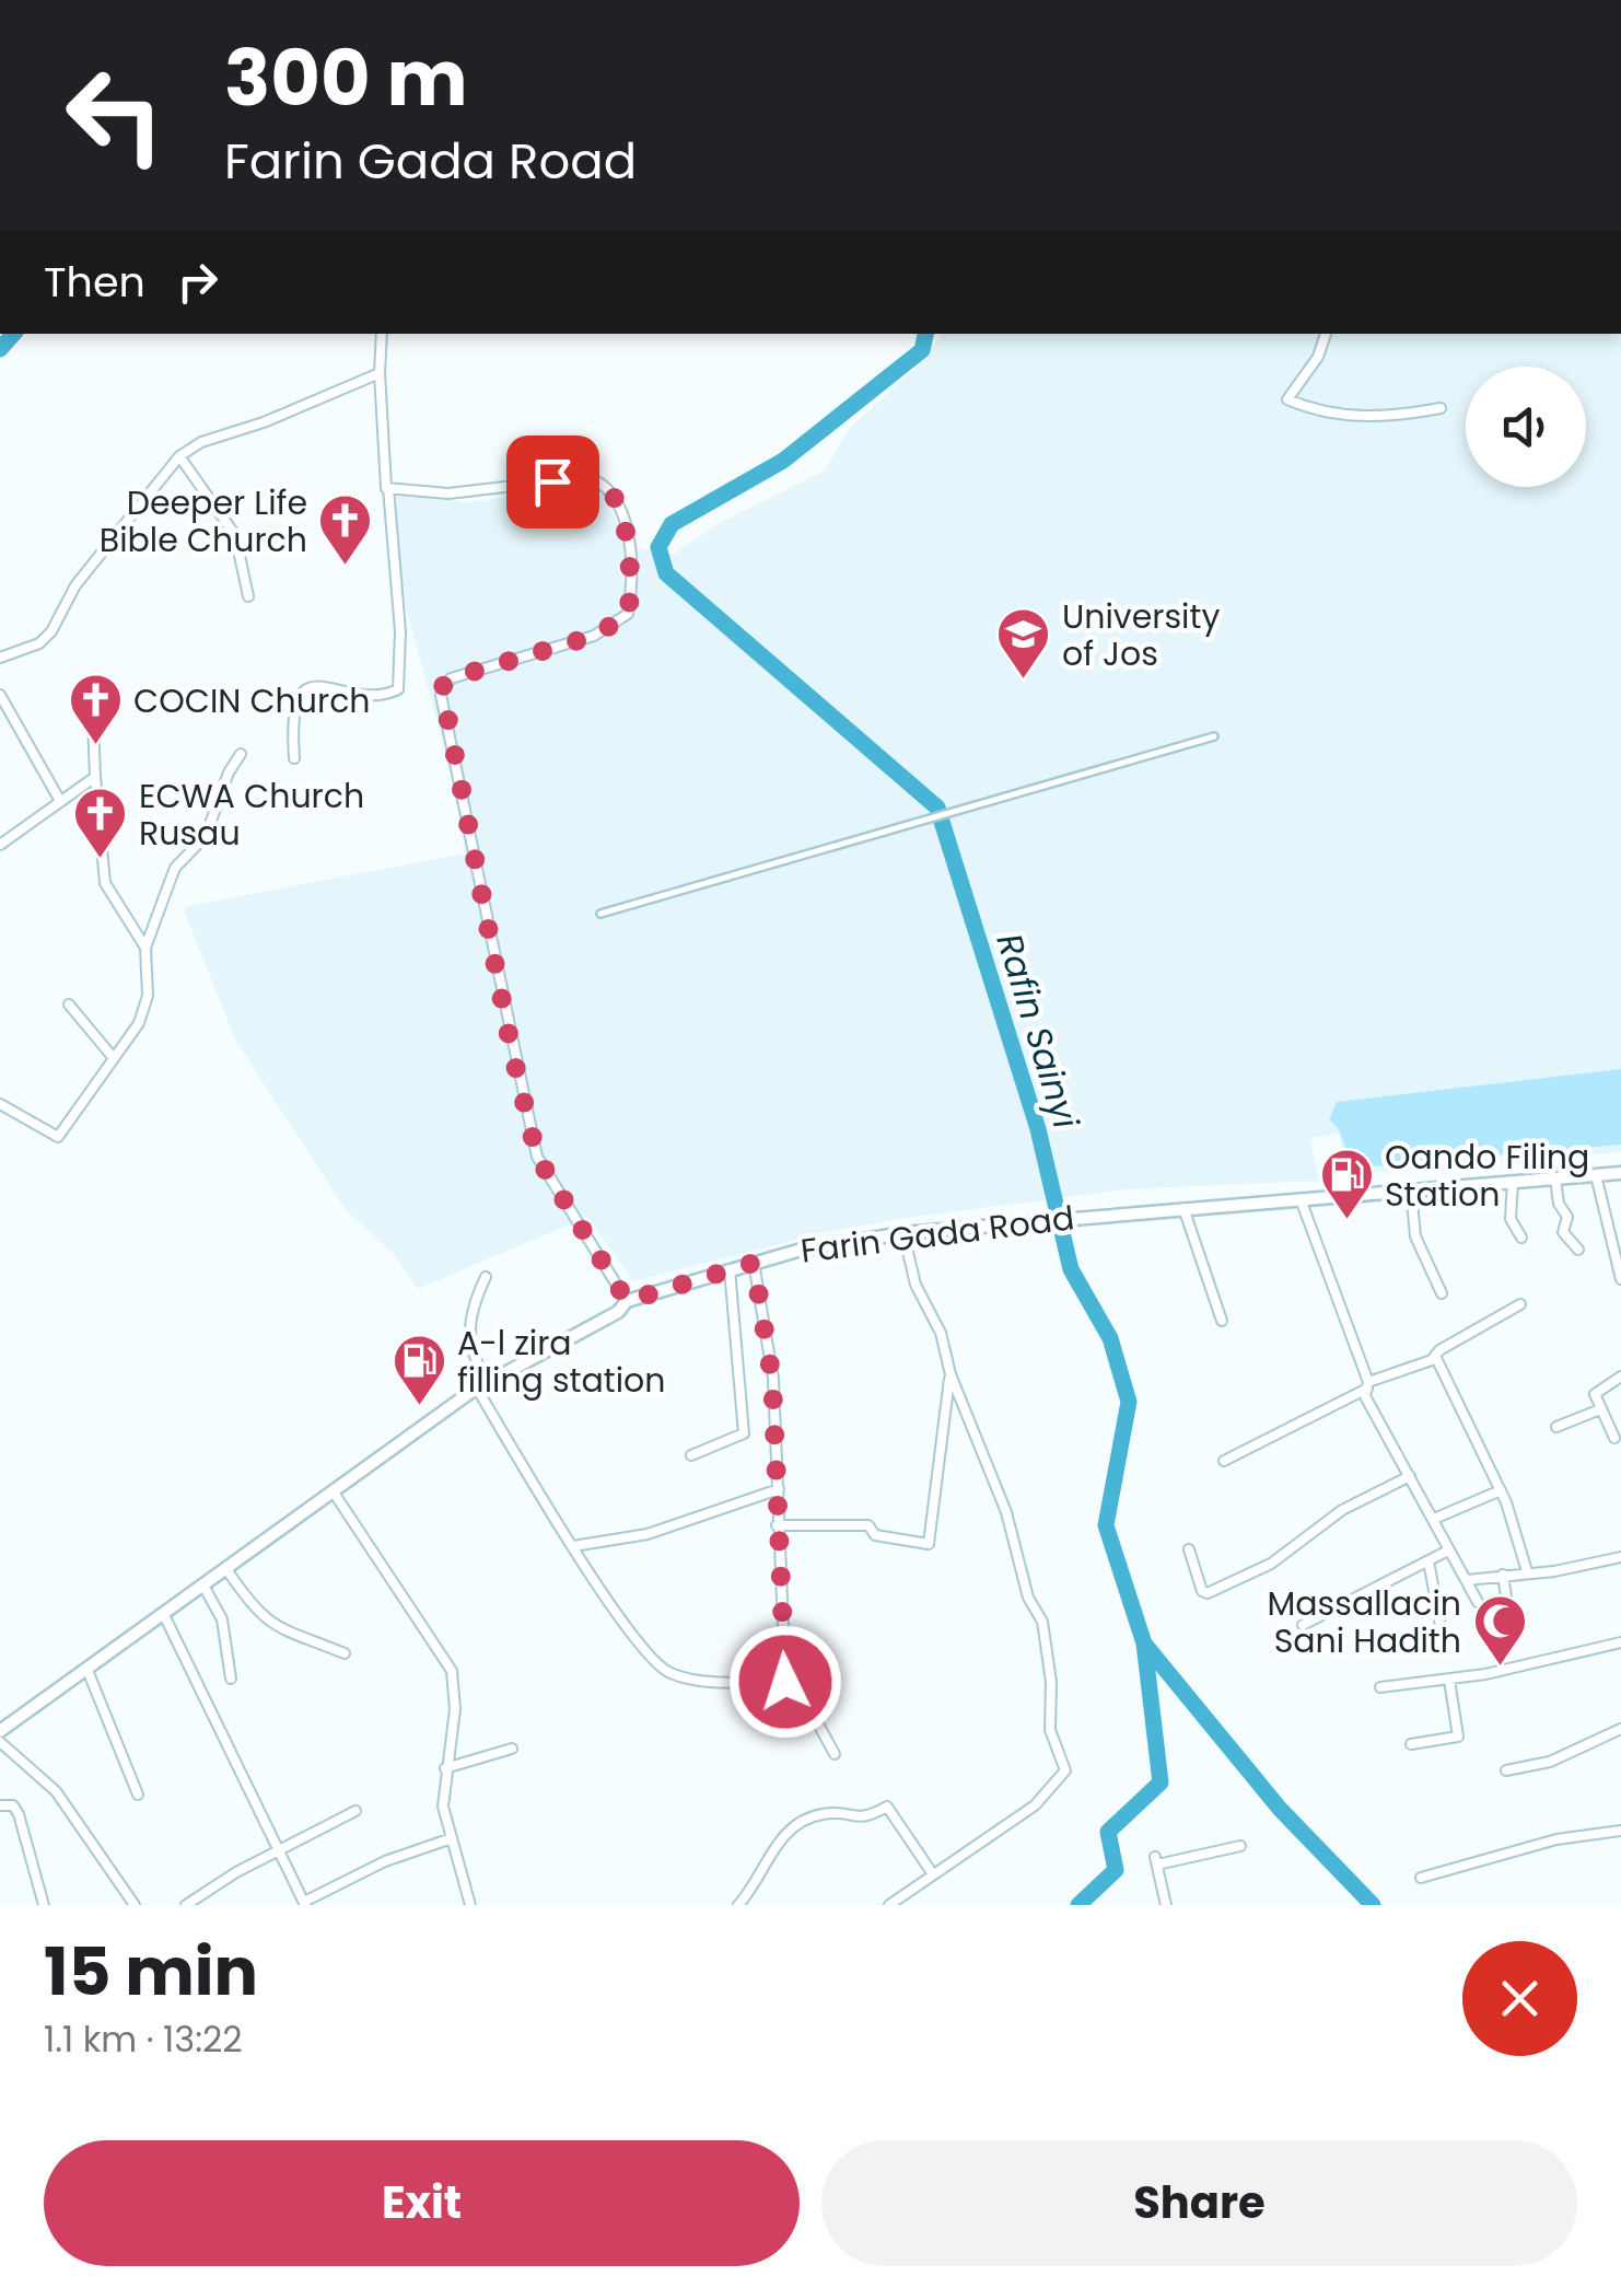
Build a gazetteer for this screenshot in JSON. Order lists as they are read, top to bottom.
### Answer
{
  "streets": {
    "main road": ["Farin Gada Road"]
  },
  "water": ["Rafin Sainyi"],
  "places": {
    "church": ["Deeper Life Bible Church", "COCIN Church", "ECWA Church Rusau"],
    "school or university": ["University of Jos"],
    "fuel station": ["Oando Filing Station", "A-l zira filling station"],
    "mosque": ["Massallacin Sani Hadith"]
  },
  "page": {
    "turn": ["300 m", "Farin Gada Road"],
    "then": "Then",
    "heading": ["15 min", "1.1 km · 13:22"],
    "buttons": ["Exit", "Share"]
  }
}
